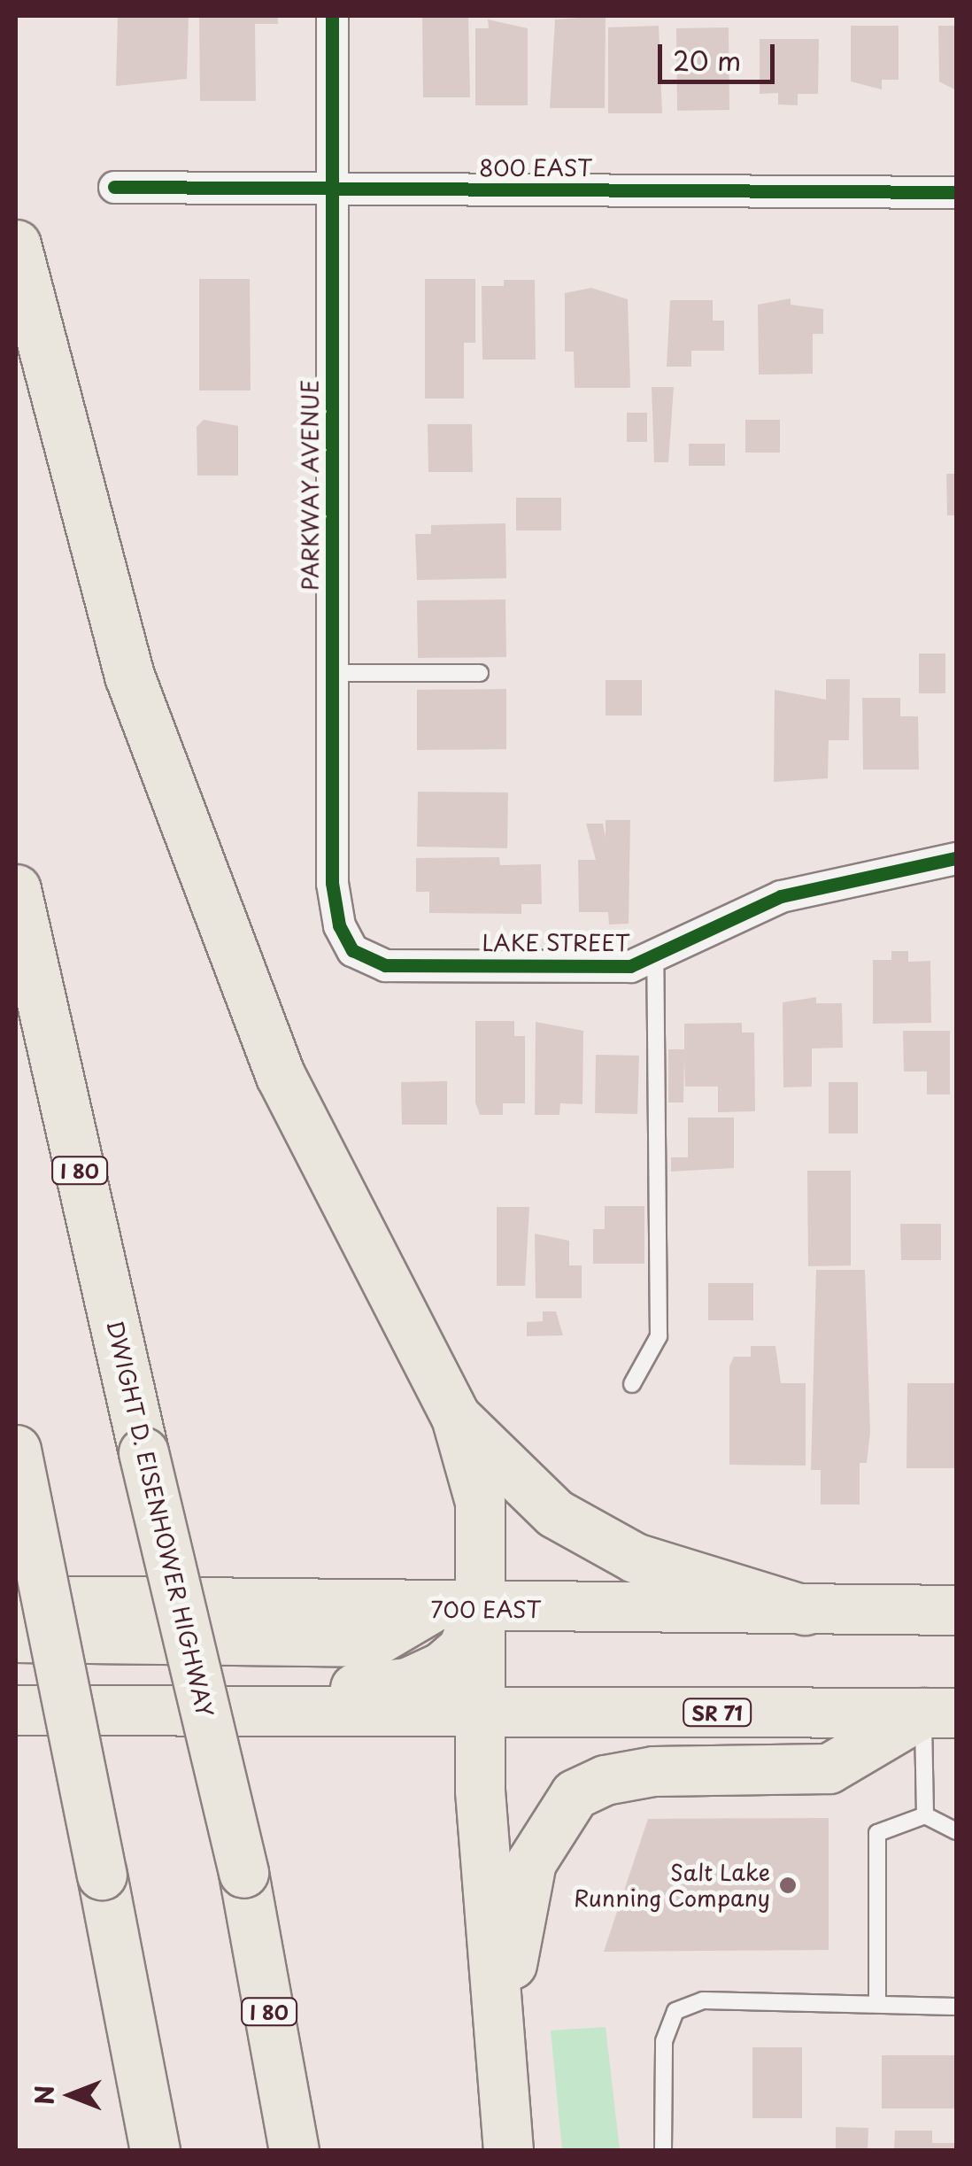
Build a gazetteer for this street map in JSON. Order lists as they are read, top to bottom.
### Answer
{
  "streets": {
    "main road": [
      "I 80",
      "DWIGHT D. EISENHOWER HIGHWAY",
      "700 EAST",
      "SR 71"
    ],
    "street": ["800 EAST", "PARKWAY AVENUE", "LAKE STREET"]
  },
  "crossings": [
    ["800 EAST", "PARKWAY AVENUE"],
    ["PARKWAY AVENUE", "LAKE STREET"]
  ],
  "places": ["Salt Lake Running Company"],
  "scale_bar": "20 m",
  "north": "left"
}
